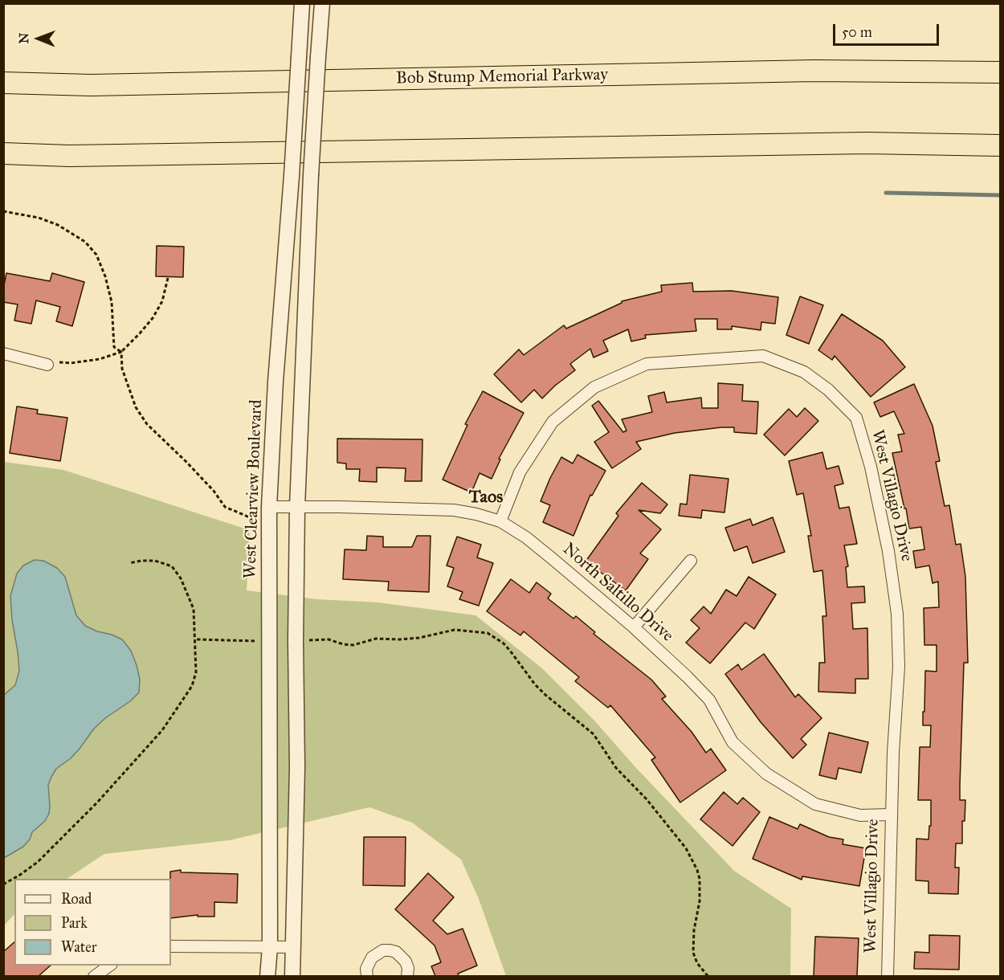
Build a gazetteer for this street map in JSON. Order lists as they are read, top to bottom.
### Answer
{
  "streets": {
    "highway": ["Bob Stump Memorial Parkway"],
    "street": ["West Clearview Boulevard", "West Villagio Drive", "North Saltillo Drive"]
  },
  "crossings": [
    ["West Clearview Boulevard", "North Saltillo Drive"],
    ["West Villagio Drive", "North Saltillo Drive"]
  ],
  "districts": ["Taos"],
  "legend": ["Road", "Park", "Water"],
  "scale_bar": "50 m",
  "north": "left"
}
